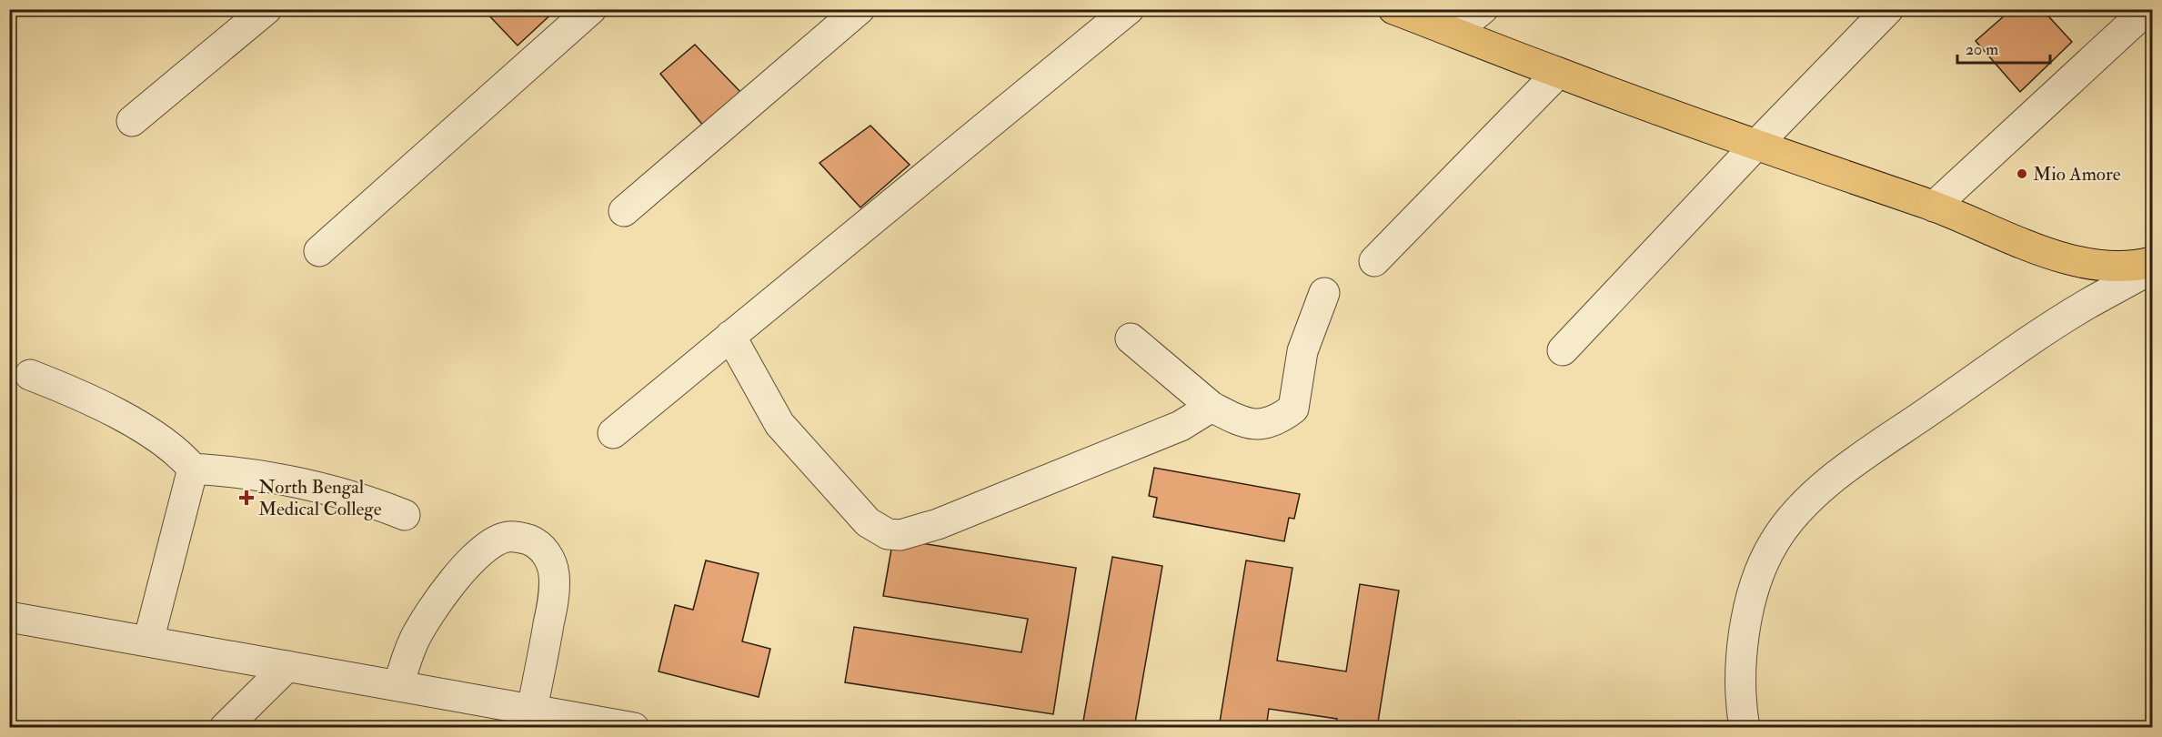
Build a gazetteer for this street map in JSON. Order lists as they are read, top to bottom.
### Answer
{
  "places": {
    "other": ["Mio Amore"],
    "health": ["North Bengal Medical College"]
  },
  "scale_bar": "20 m"
}
